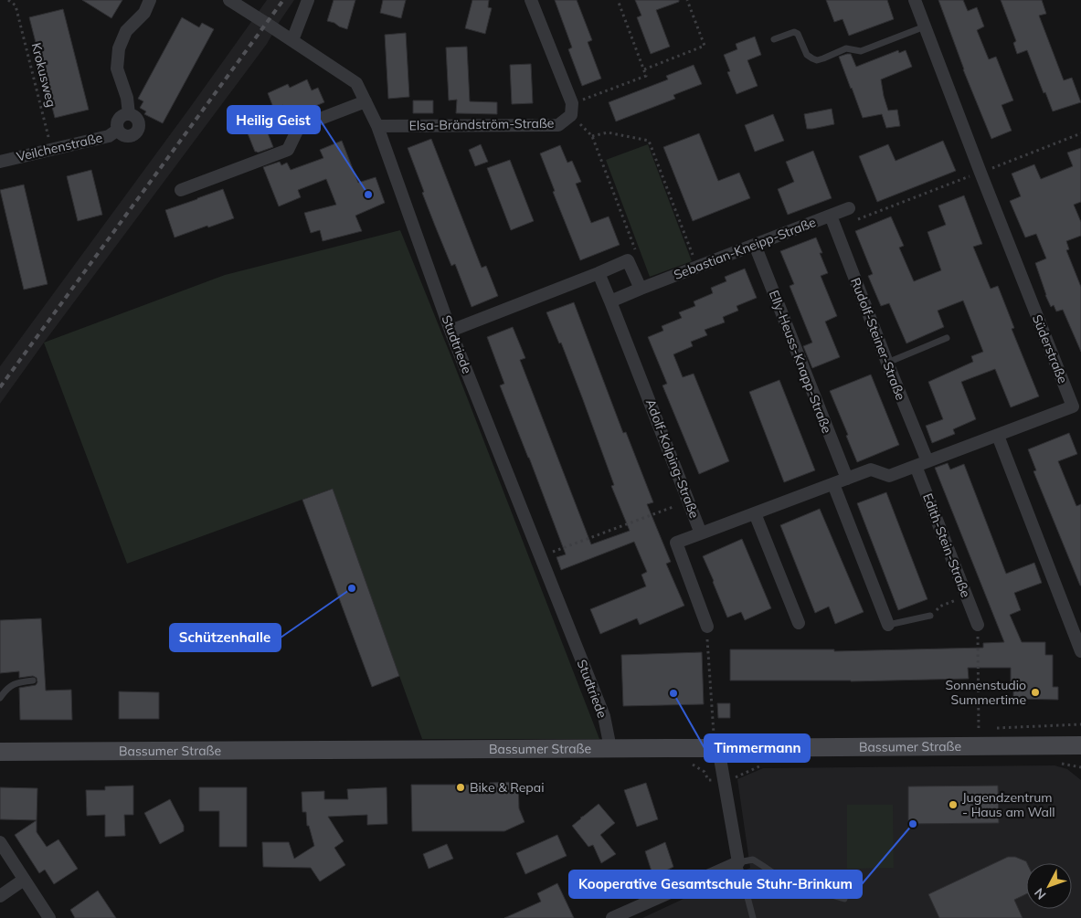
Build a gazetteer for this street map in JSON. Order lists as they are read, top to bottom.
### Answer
{
  "streets": {
    "street": [
      "Elsa-Brändström-Straße",
      "Veilchenstraße",
      "Sebastian-Kneipp-Straße",
      "Rudolf-Steiner-Straße",
      "Studtriede",
      "Süderstraße",
      "Elly-Heuss-Knapp-Straße",
      "Adolf-Kolping-Straße",
      "Edith-Stein-Straße",
      "Bassumer Straße"
    ],
    "path": ["Krokusweg"]
  },
  "crossings": [
    ["Krokusweg", "Veilchenstraße"],
    ["Elsa-Brändström-Straße", "Studtriede"],
    ["Sebastian-Kneipp-Straße", "Rudolf-Steiner-Straße"],
    ["Sebastian-Kneipp-Straße", "Elly-Heuss-Knapp-Straße"],
    ["Sebastian-Kneipp-Straße", "Adolf-Kolping-Straße"],
    ["Rudolf-Steiner-Straße", "Edith-Stein-Straße"],
    ["Studtriede", "Bassumer Straße"]
  ],
  "places": [
    "Heilig Geist",
    "Schützenhalle",
    "Sonnenstudio Summertime",
    "Timmermann",
    "Bike & Repai",
    "Jugendzentrum - Haus am Wall",
    "Kooperative Gesamtschule Stuhr-Brinkum"
  ],
  "north": "bottom left"
}
